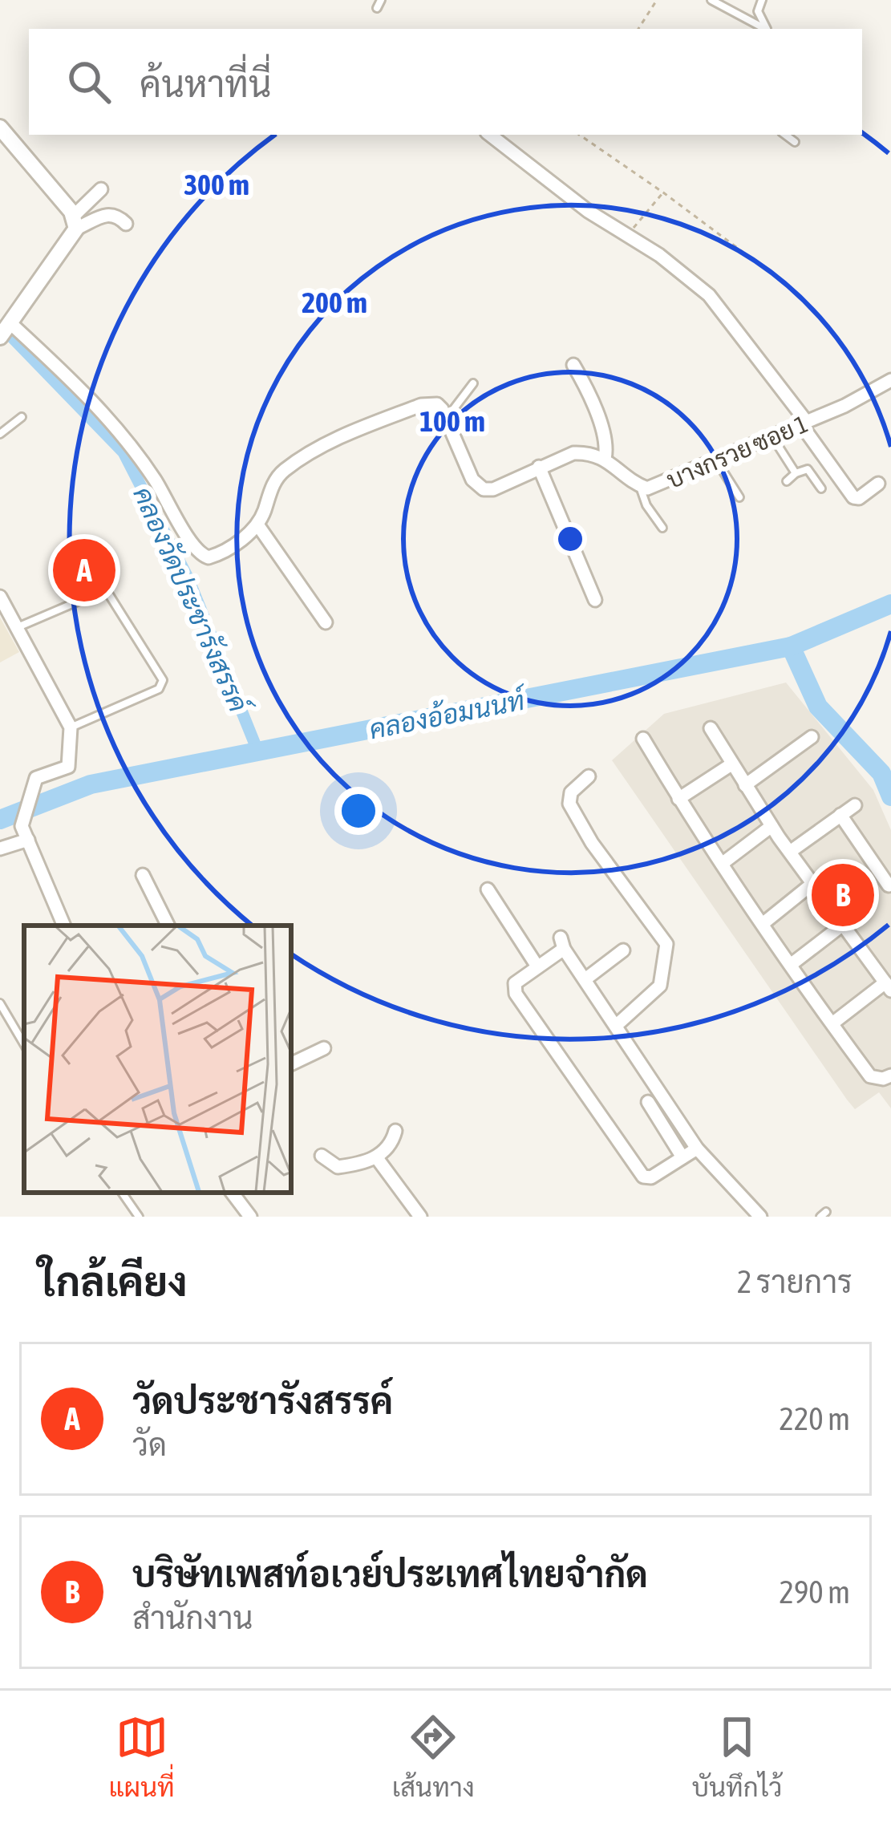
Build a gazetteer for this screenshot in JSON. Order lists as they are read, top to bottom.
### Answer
{
  "streets": {
    "street": ["บางกรวย ซอย 1"]
  },
  "water": ["คลองวัดประชารังสรรค์", "คลองอ้อมนนท์"],
  "page": {
    "search": "ค้นหาที่นี่",
    "pins": ["A", "B"],
    "heading": ["ใกล้เคียง", "2 รายการ"],
    "list": [
      {
        "mark": "A",
        "name": "วัดประชารังสรรค์",
        "note": "วัด",
        "value": "220 m"
      },
      {
        "mark": "B",
        "name": "บริษัทเพสท์อเวย์ประเทศไทยจำกัด",
        "note": "สำนักงาน",
        "value": "290 m"
      }
    ],
    "nav": ["แผนที่", "เส้นทาง", "บันทึกไว้"]
  },
  "rings": ["300 m", "200 m", "100 m"]
}
